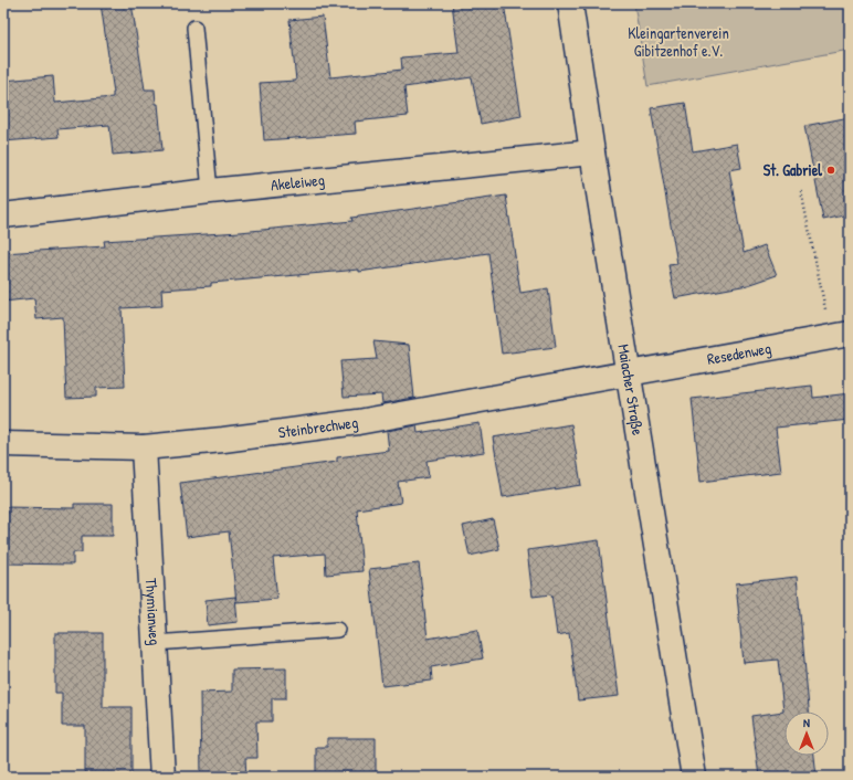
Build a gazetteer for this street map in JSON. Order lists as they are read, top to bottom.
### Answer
{
  "streets": {
    "street": [
      "Akeleiweg",
      "Resedenweg",
      "Maiacher Straße",
      "Steinbrechweg",
      "Thymianweg"
    ]
  },
  "crossings": [
    ["Akeleiweg", "Maiacher Straße"],
    ["Resedenweg", "Maiacher Straße"],
    ["Resedenweg", "Steinbrechweg"],
    ["Maiacher Straße", "Steinbrechweg"],
    ["Steinbrechweg", "Thymianweg"]
  ],
  "parks": ["Kleingartenverein Gibitzenhof e.V."],
  "places": ["St. Gabriel"],
  "north": "top"
}
